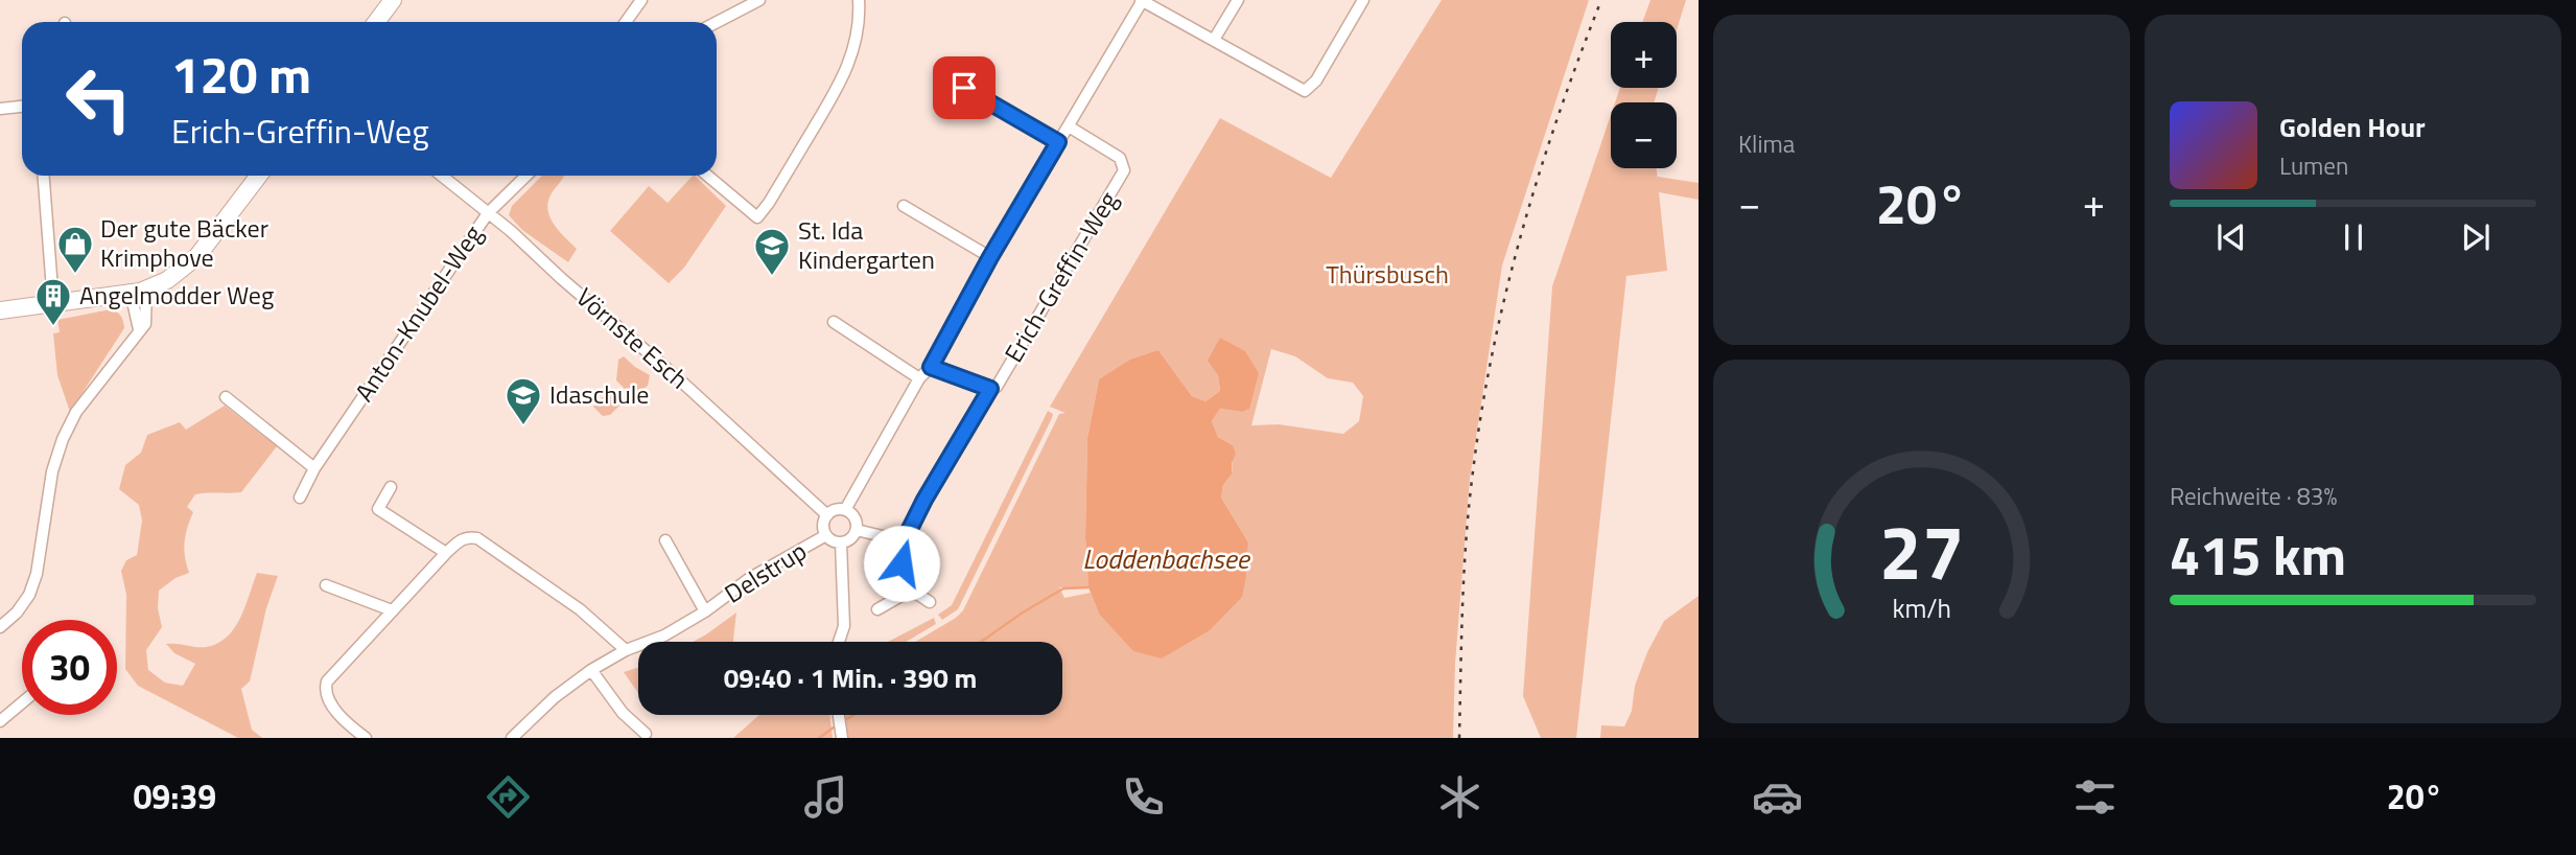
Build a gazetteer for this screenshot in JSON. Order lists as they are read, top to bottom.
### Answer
{
  "streets": {
    "street": [
      "Erich-Greffin-Weg",
      "Anton-Knubel-Weg",
      "Vörnste Esch",
      "Delstrup"
    ]
  },
  "crossings": [
    ["Anton-Knubel-Weg", "Vörnste Esch"],
    ["Vörnste Esch", "Delstrup"]
  ],
  "water": ["Loddenbachsee"],
  "parks": ["Thürsbusch"],
  "places": {
    "shop": ["Der gute Bäcker Krimphove"],
    "school or university": ["St. Ida Kindergarten", "Idaschule"],
    "building": ["Angelmodder Weg"]
  },
  "page": {
    "tile": [
      "Klima",
      ["Reichweite · 83%", "415 km"]
    ],
    "map_buttons": ["+", "−"],
    "turn": ["120 m", "Erich-Greffin-Weg"],
    "song": ["Golden Hour", "Lumen"],
    "heat": ["−", "20°", "+"],
    "limit": "30",
    "trip": "09:40 · 1 Min. · 390 m",
    "tabs": ["09:39", "20°"],
    "gauge": ["27", "km/h"]
  }
}
